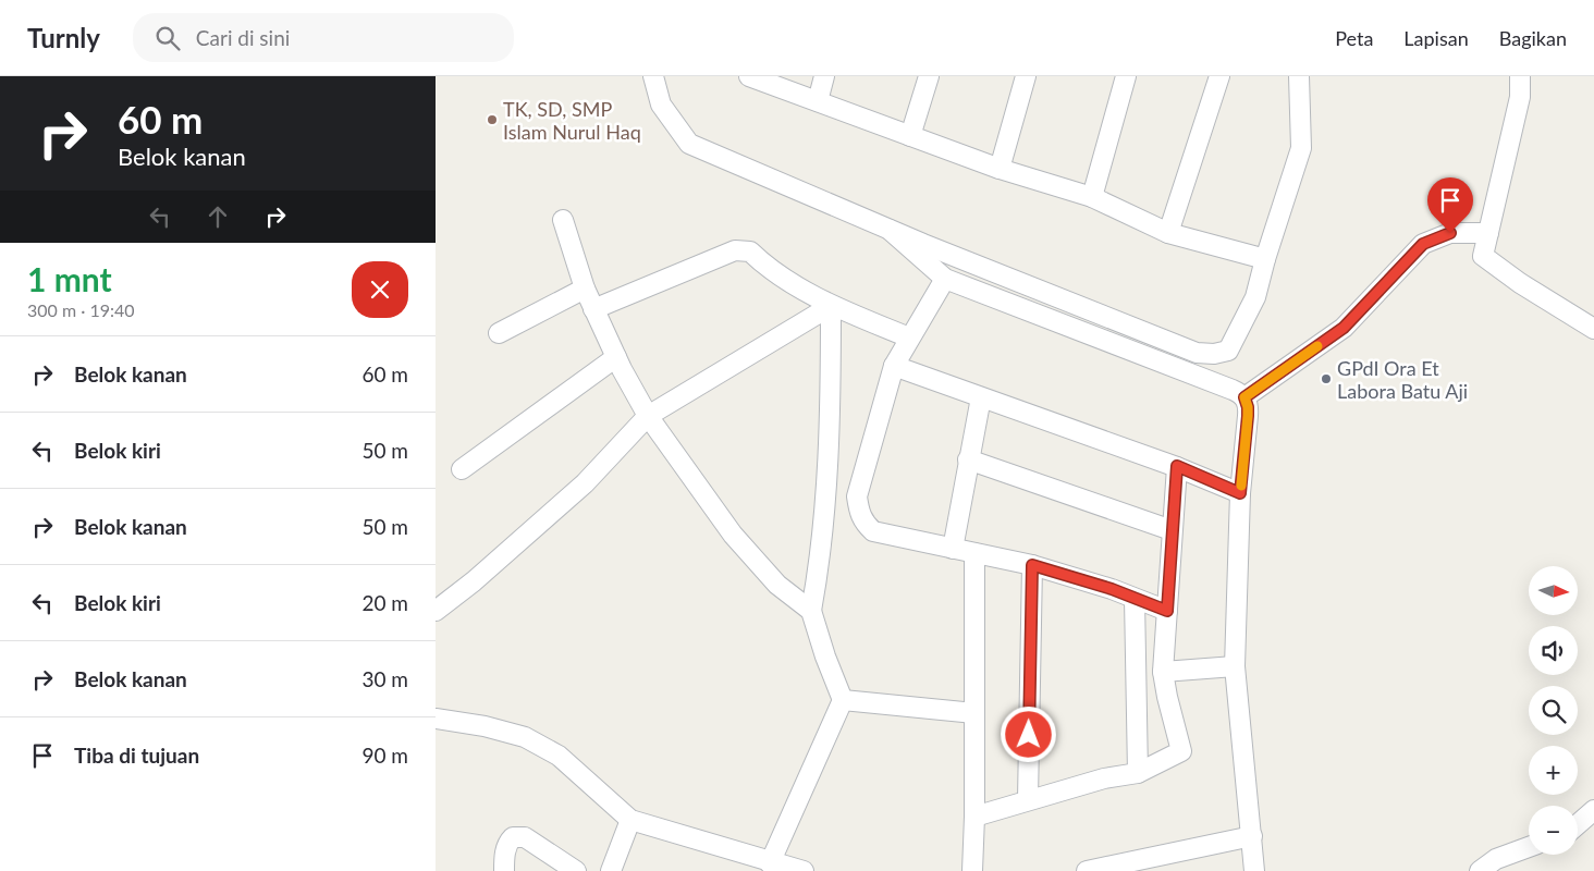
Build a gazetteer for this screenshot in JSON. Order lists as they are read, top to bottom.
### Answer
{
  "places": ["TK, SD, SMP Islam Nurul Haq", "GPdI Ora Et Labora Batu Aji"],
  "north": "right",
  "page": {
    "header": "Turnly",
    "search": "Cari di sini",
    "nav": ["Peta", "Lapisan", "Bagikan"],
    "turn": ["60 m", "Belok kanan"],
    "heading": ["1 mnt", "300 m · 19:40"],
    "list": [
      {
        "name": "Belok kanan",
        "value": "60 m"
      },
      {
        "name": "Belok kiri",
        "value": "50 m"
      },
      {
        "name": "Belok kanan",
        "value": "50 m"
      },
      {
        "name": "Belok kiri",
        "value": "20 m"
      },
      {
        "name": "Belok kanan",
        "value": "30 m"
      },
      {
        "name": "Tiba di tujuan",
        "value": "90 m"
      }
    ],
    "map_buttons": ["+", "−"]
  }
}
